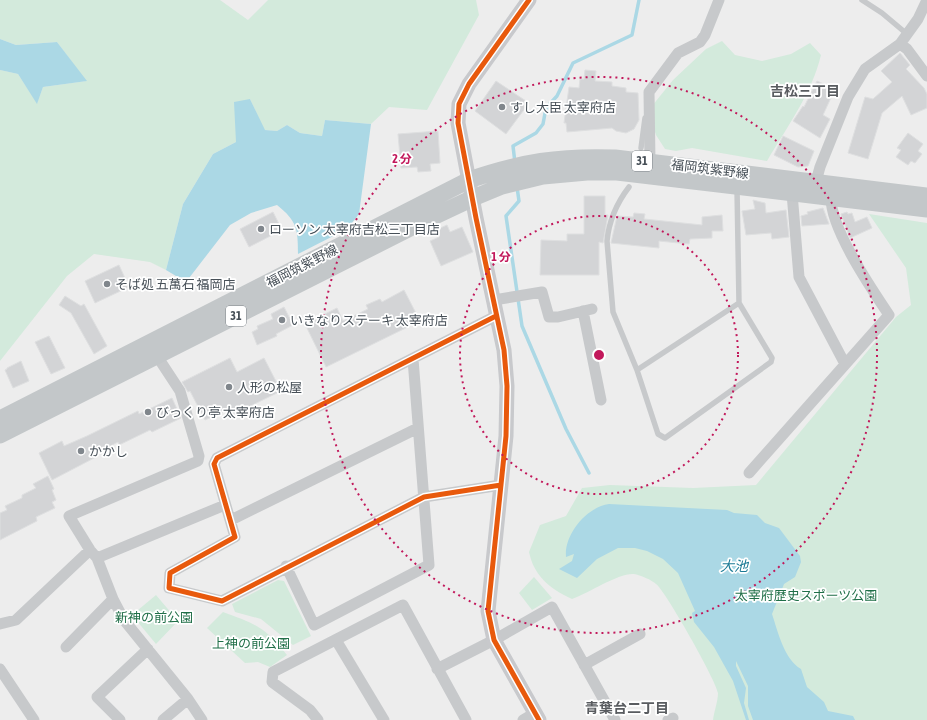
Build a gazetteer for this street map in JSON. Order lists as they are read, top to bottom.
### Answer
{
  "streets": {
    "main road": ["31", "福岡筑紫野線"]
  },
  "districts": ["吉松三丁目", "青葉台二丁目"],
  "water": ["大池"],
  "parks": ["太宰府歴史スポーツ公園", "新神の前公園", "上神の前公園"],
  "places": [
    "すし大臣 太宰府店",
    "ローソン 太宰府吉松三丁目店",
    "そば処 五萬石 福岡店",
    "いきなりステーキ 太宰府店",
    "人形の松屋",
    "びっくり亭 太宰府店",
    "かかし"
  ],
  "rings": ["2 分", "1 分"]
}
